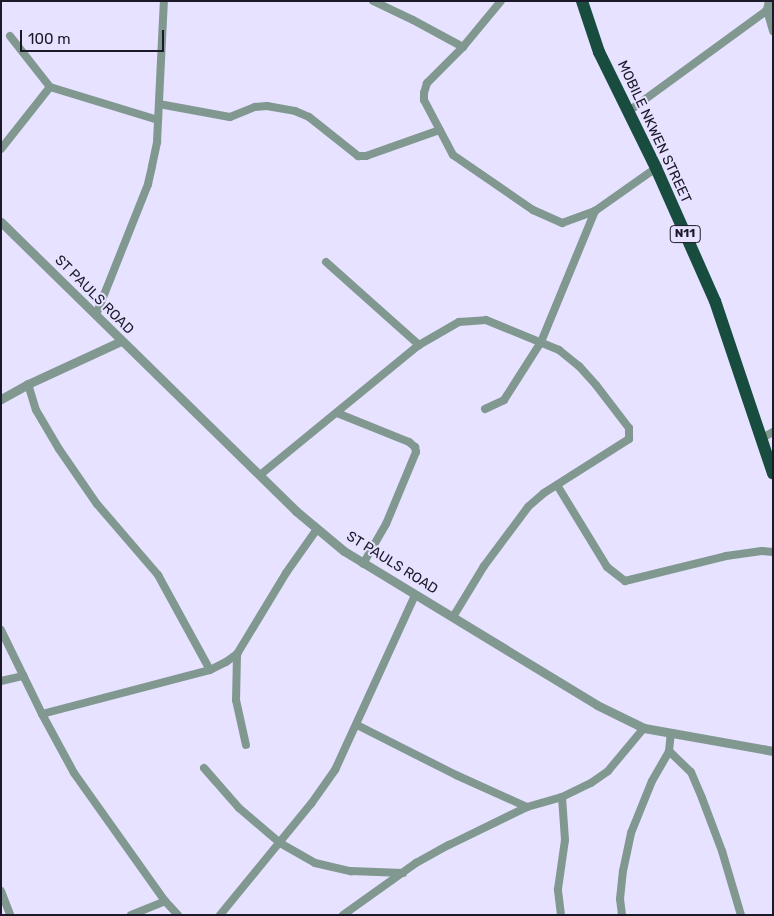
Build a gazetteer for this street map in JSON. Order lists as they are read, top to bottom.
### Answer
{
  "streets": {
    "highway": ["MOBILE NKWEN STREET", "N11"],
    "street": ["ST PAULS ROAD"]
  },
  "scale_bar": "100 m"
}
